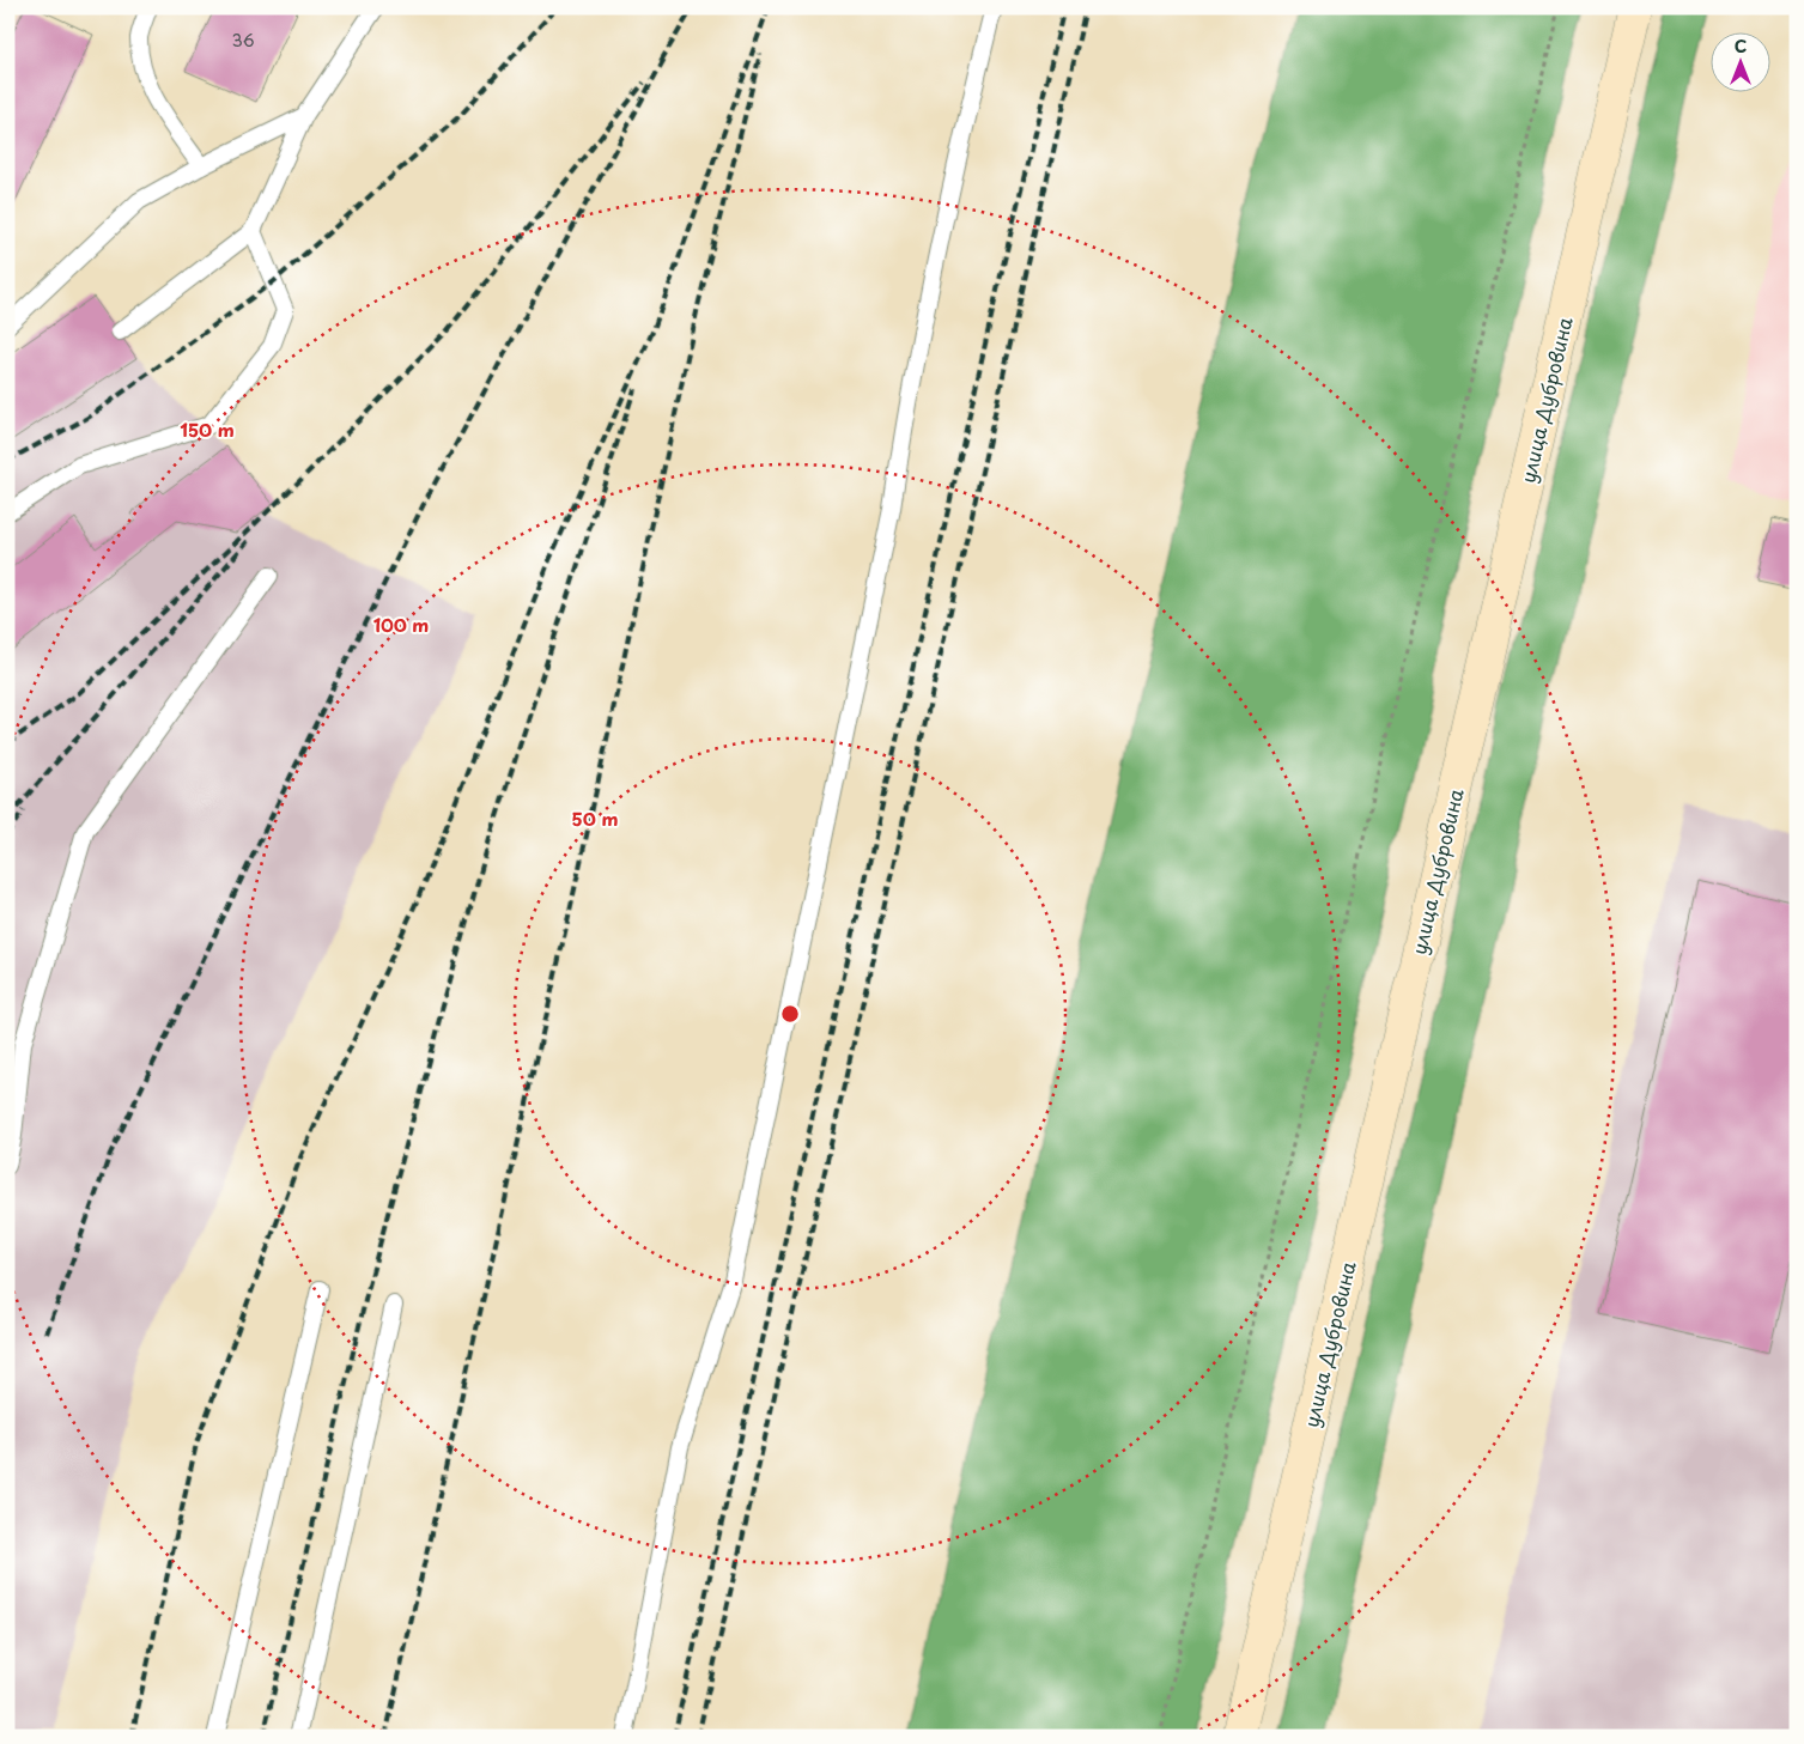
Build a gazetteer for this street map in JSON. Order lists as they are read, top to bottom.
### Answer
{
  "streets": {
    "main road": ["улица Дубровина"]
  },
  "house_numbers": ["36"],
  "north": "top",
  "rings": ["150 m", "100 m", "50 m"]
}
